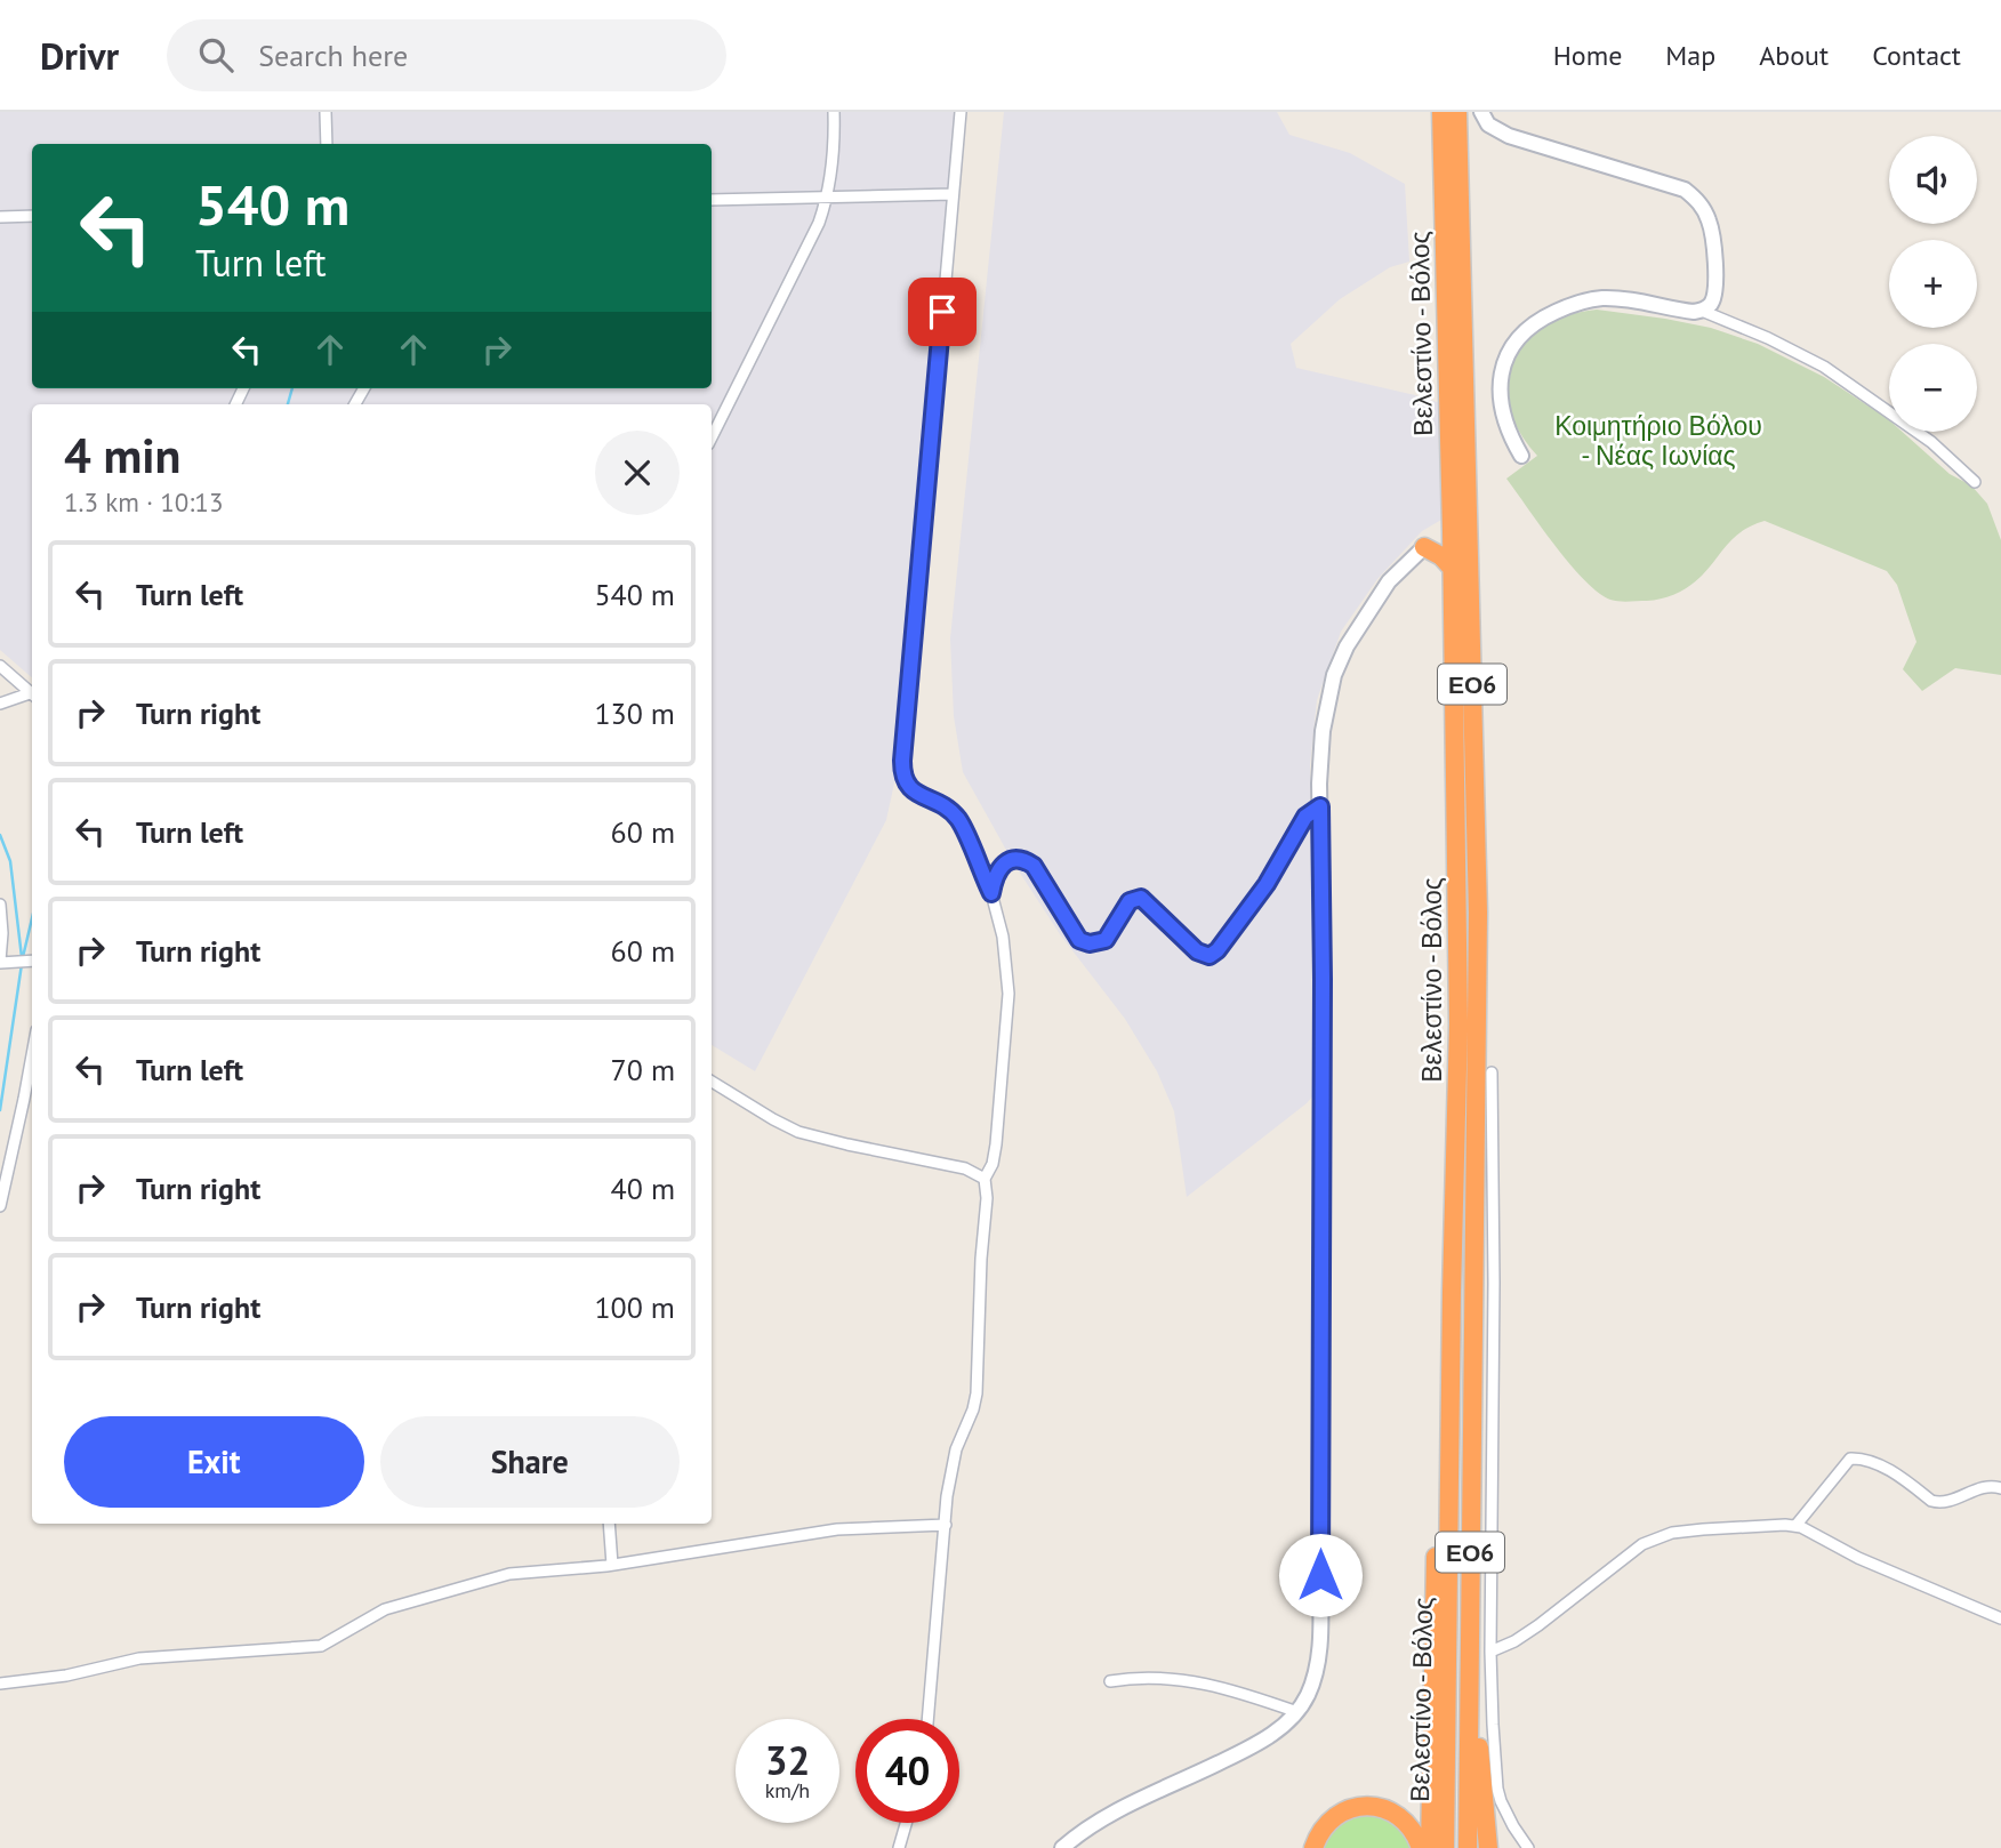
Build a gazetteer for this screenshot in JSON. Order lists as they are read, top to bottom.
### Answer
{
  "streets": {
    "highway": ["Βελεστίνο - Βόλος", "ΕΟ6"]
  },
  "parks": ["Κοιμητήριο Βόλου - Νέας Ιωνίας"],
  "page": {
    "header": "Drivr",
    "search": "Search here",
    "nav": [
      "Home",
      "Map",
      "About",
      "Contact"
    ],
    "map_buttons": ["+", "−"],
    "turn": ["540 m", "Turn left"],
    "heading": ["4 min", "1.3 km · 10:13"],
    "list": [
      {
        "name": "Turn left",
        "value": "540 m"
      },
      {
        "name": "Turn right",
        "value": "130 m"
      },
      {
        "name": "Turn left",
        "value": "60 m"
      },
      {
        "name": "Turn right",
        "value": "60 m"
      },
      {
        "name": "Turn left",
        "value": "70 m"
      },
      {
        "name": "Turn right",
        "value": "40 m"
      },
      {
        "name": "Turn right",
        "value": "100 m"
      }
    ],
    "buttons": ["Exit", "Share"],
    "speed": "32 km/h",
    "limit": "40"
  }
}
